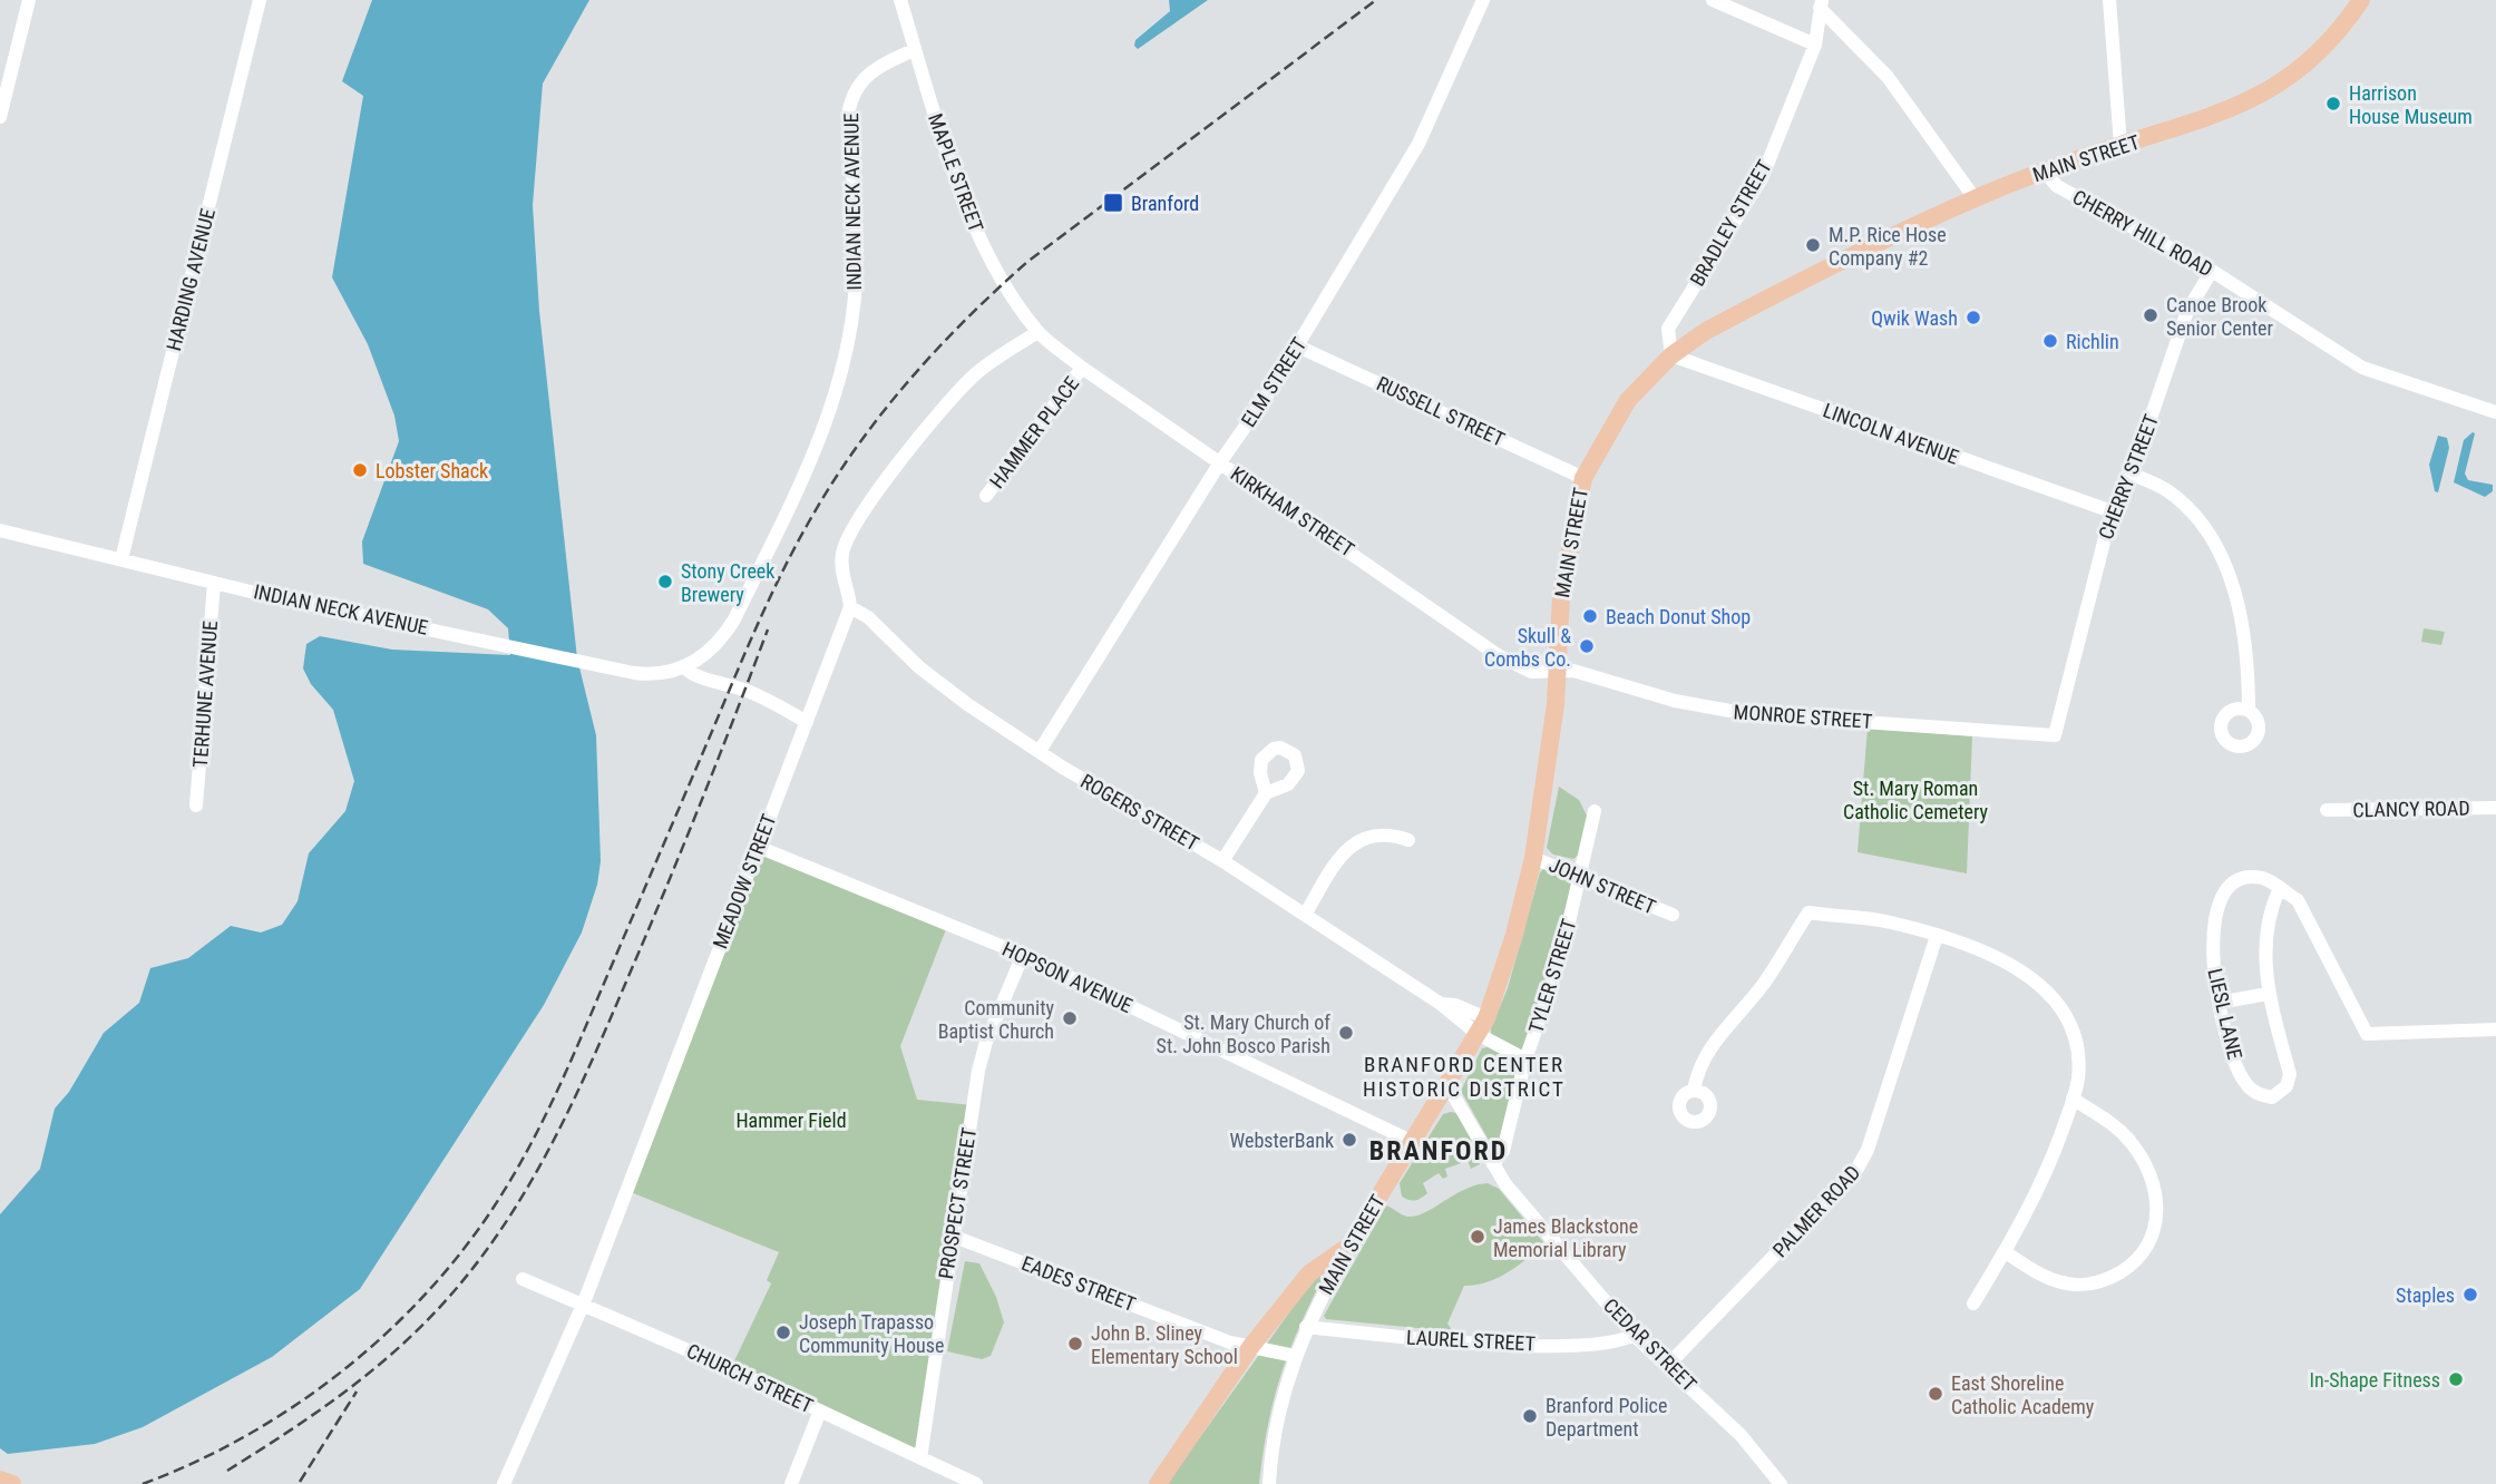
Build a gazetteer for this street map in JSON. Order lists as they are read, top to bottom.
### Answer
{
  "streets": {
    "main road": ["MAIN STREET"],
    "street": [
      "MAPLE STREET",
      "INDIAN NECK AVENUE",
      "BRADLEY STREET",
      "CHERRY HILL ROAD",
      "HARDING AVENUE",
      "ELM STREET",
      "RUSSELL STREET",
      "HAMMER PLACE",
      "LINCOLN AVENUE",
      "CHERRY STREET",
      "KIRKHAM STREET",
      "TERHUNE AVENUE",
      "MONROE STREET",
      "CLANCY ROAD",
      "ROGERS STREET",
      "MEADOW STREET",
      "JOHN STREET",
      "TYLER STREET",
      "HOPSON AVENUE",
      "LIESL LANE",
      "PROSPECT STREET",
      "PALMER ROAD",
      "EADES STREET",
      "LAUREL STREET",
      "CEDAR STREET",
      "CHURCH STREET"
    ]
  },
  "crossings": [
    ["MAIN STREET", "BRADLEY STREET"],
    ["MAIN STREET", "CHERRY HILL ROAD"],
    ["MAIN STREET", "RUSSELL STREET"],
    ["MAIN STREET", "LINCOLN AVENUE"],
    ["MAIN STREET", "KIRKHAM STREET"],
    ["MAIN STREET", "MONROE STREET"],
    ["MAIN STREET", "ROGERS STREET"],
    ["MAIN STREET", "JOHN STREET"],
    ["MAIN STREET", "HOPSON AVENUE"],
    ["MAIN STREET", "EADES STREET"],
    ["MAIN STREET", "LAUREL STREET"],
    ["MAIN STREET", "CEDAR STREET"],
    ["MAPLE STREET", "INDIAN NECK AVENUE"],
    ["MAPLE STREET", "KIRKHAM STREET"],
    ["INDIAN NECK AVENUE", "HARDING AVENUE"],
    ["INDIAN NECK AVENUE", "TERHUNE AVENUE"],
    ["INDIAN NECK AVENUE", "MEADOW STREET"],
    ["BRADLEY STREET", "LINCOLN AVENUE"],
    ["CHERRY HILL ROAD", "CHERRY STREET"],
    ["ELM STREET", "RUSSELL STREET"],
    ["ELM STREET", "KIRKHAM STREET"],
    ["ELM STREET", "ROGERS STREET"],
    ["HAMMER PLACE", "KIRKHAM STREET"],
    ["LINCOLN AVENUE", "CHERRY STREET"],
    ["CHERRY STREET", "MONROE STREET"],
    ["KIRKHAM STREET", "MONROE STREET"],
    ["ROGERS STREET", "MEADOW STREET"],
    ["ROGERS STREET", "TYLER STREET"],
    ["MEADOW STREET", "HOPSON AVENUE"],
    ["MEADOW STREET", "CHURCH STREET"],
    ["JOHN STREET", "TYLER STREET"],
    ["TYLER STREET", "CEDAR STREET"],
    ["HOPSON AVENUE", "PROSPECT STREET"],
    ["PROSPECT STREET", "EADES STREET"],
    ["PROSPECT STREET", "CHURCH STREET"],
    ["PALMER ROAD", "CEDAR STREET"],
    ["LAUREL STREET", "CEDAR STREET"]
  ],
  "districts": ["BRANFORD CENTER HISTORIC DISTRICT", "BRANFORD"],
  "parks": ["St. Mary Roman Catholic Cemetery", "Hammer Field"],
  "places": {
    "other": [
      "Harrison House Museum",
      "M.P. Rice Hose Company #2",
      "Canoe Brook Senior Center",
      "Qwik Wash",
      "Richlin",
      "Lobster Shack",
      "Stony Creek Brewery",
      "Beach Donut Shop",
      "Skull & Combs Co.",
      "Community Baptist Church",
      "St. Mary Church of St. John Bosco Parish",
      "WebsterBank",
      "James Blackstone Memorial Library",
      "Staples",
      "Joseph Trapasso Community House",
      "John B. Sliney Elementary School",
      "In-Shape Fitness",
      "East Shoreline Catholic Academy",
      "Branford Police Department"
    ],
    "transit": ["Branford"]
  }
}
